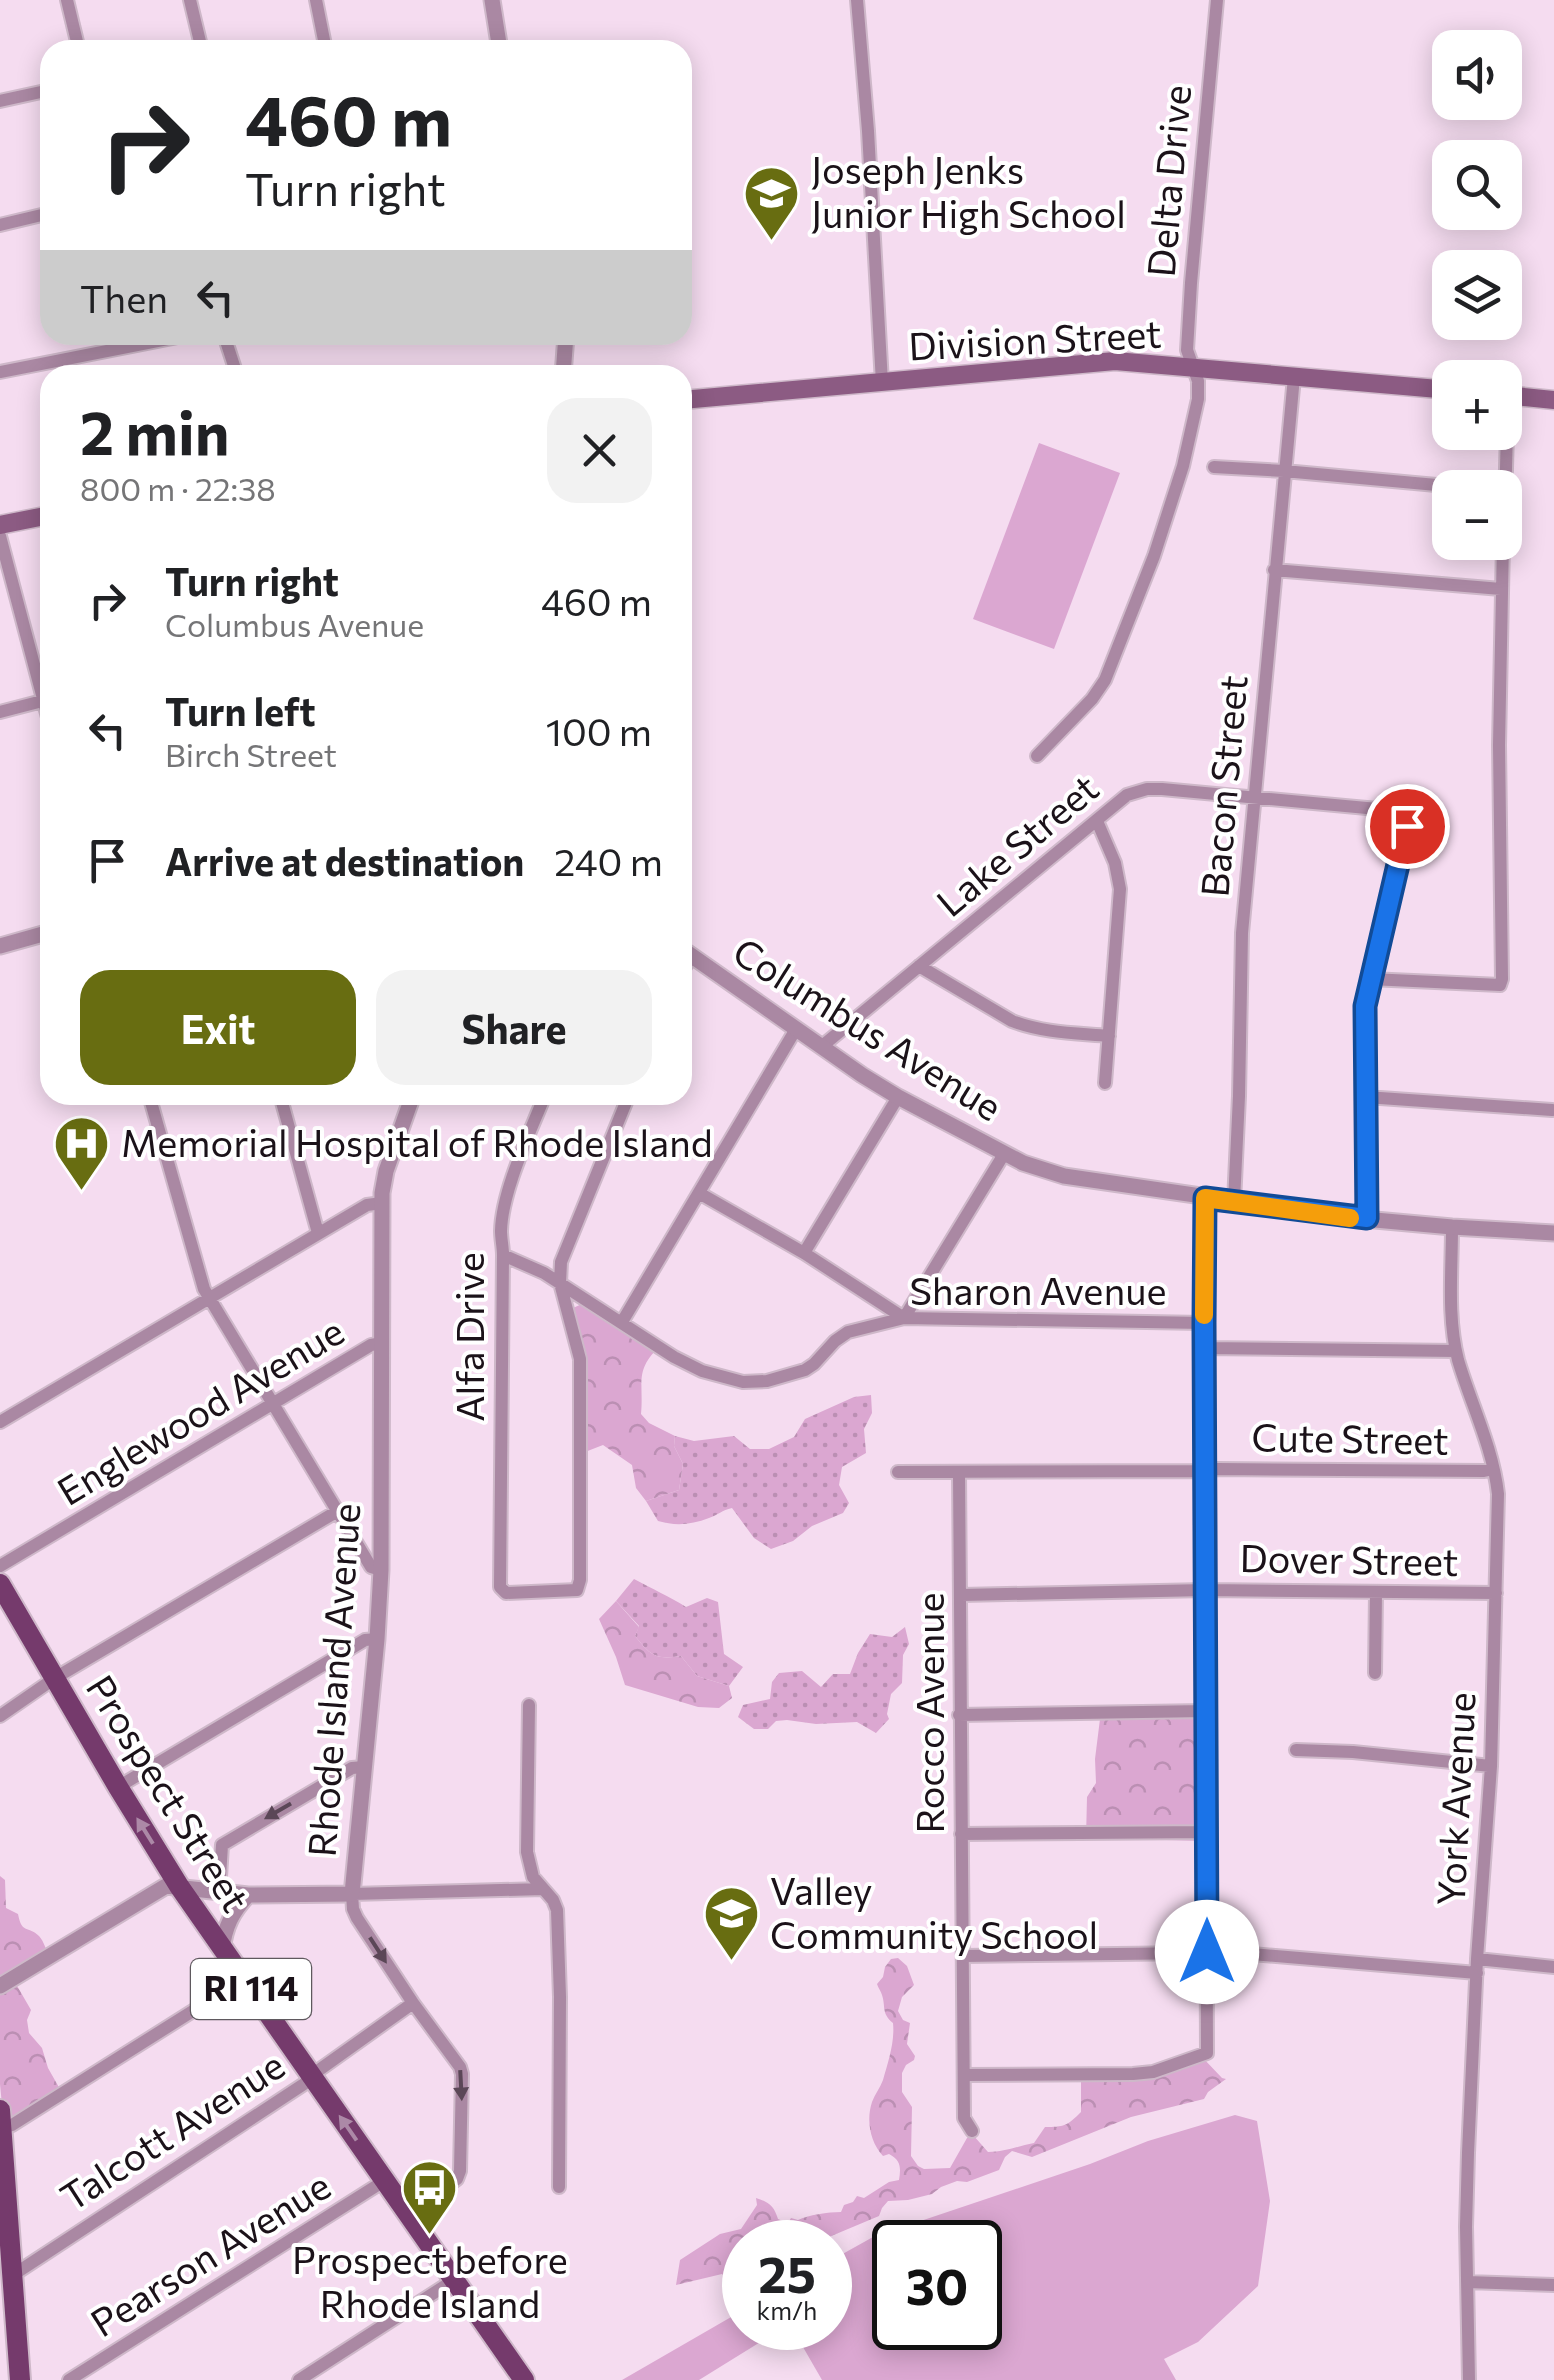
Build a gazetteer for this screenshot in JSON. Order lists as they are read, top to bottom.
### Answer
{
  "streets": {
    "main road": ["Division Street", "Prospect Street", "RI 114"],
    "street": [
      "Delta Drive",
      "Bacon Street",
      "Lake Street",
      "Columbus Avenue",
      "Sharon Avenue",
      "Alfa Drive",
      "Englewood Avenue",
      "Cute Street",
      "Dover Street",
      "Rhode Island Avenue",
      "Rocco Avenue",
      "York Avenue",
      "Talcott Avenue",
      "Pearson Avenue"
    ]
  },
  "crossings": [
    ["Delta Drive", "Division Street"],
    ["Division Street", "Bacon Street"],
    ["Bacon Street", "Lake Street"],
    ["Bacon Street", "Columbus Avenue"],
    ["Lake Street", "Columbus Avenue"],
    ["Columbus Avenue", "York Avenue"],
    ["Sharon Avenue", "Alfa Drive"],
    ["Englewood Avenue", "Rhode Island Avenue"],
    ["Cute Street", "Rocco Avenue"],
    ["Cute Street", "York Avenue"],
    ["Dover Street", "Rocco Avenue"],
    ["Dover Street", "York Avenue"],
    ["Rhode Island Avenue", "Prospect Street"],
    ["Rhode Island Avenue", "Talcott Avenue"],
    ["Prospect Street", "Talcott Avenue"],
    ["Prospect Street", "Pearson Avenue"]
  ],
  "places": {
    "school or university": ["Joseph Jenks Junior High School", "Valley Community School"],
    "hospital": ["Memorial Hospital of Rhode Island"],
    "bus stop": ["Prospect before Rhode Island"]
  },
  "page": {
    "map_buttons": ["+", "−"],
    "turn": ["460 m", "Turn right"],
    "then": "Then",
    "heading": ["2 min", "800 m · 22:38"],
    "list": [
      {
        "name": "Turn right",
        "note": "Columbus Avenue",
        "value": "460 m"
      },
      {
        "name": "Turn left",
        "note": "Birch Street",
        "value": "100 m"
      },
      {
        "name": "Arrive at destination",
        "value": "240 m"
      }
    ],
    "buttons": ["Exit", "Share"],
    "speed": "25 km/h",
    "limit": "30"
  }
}
